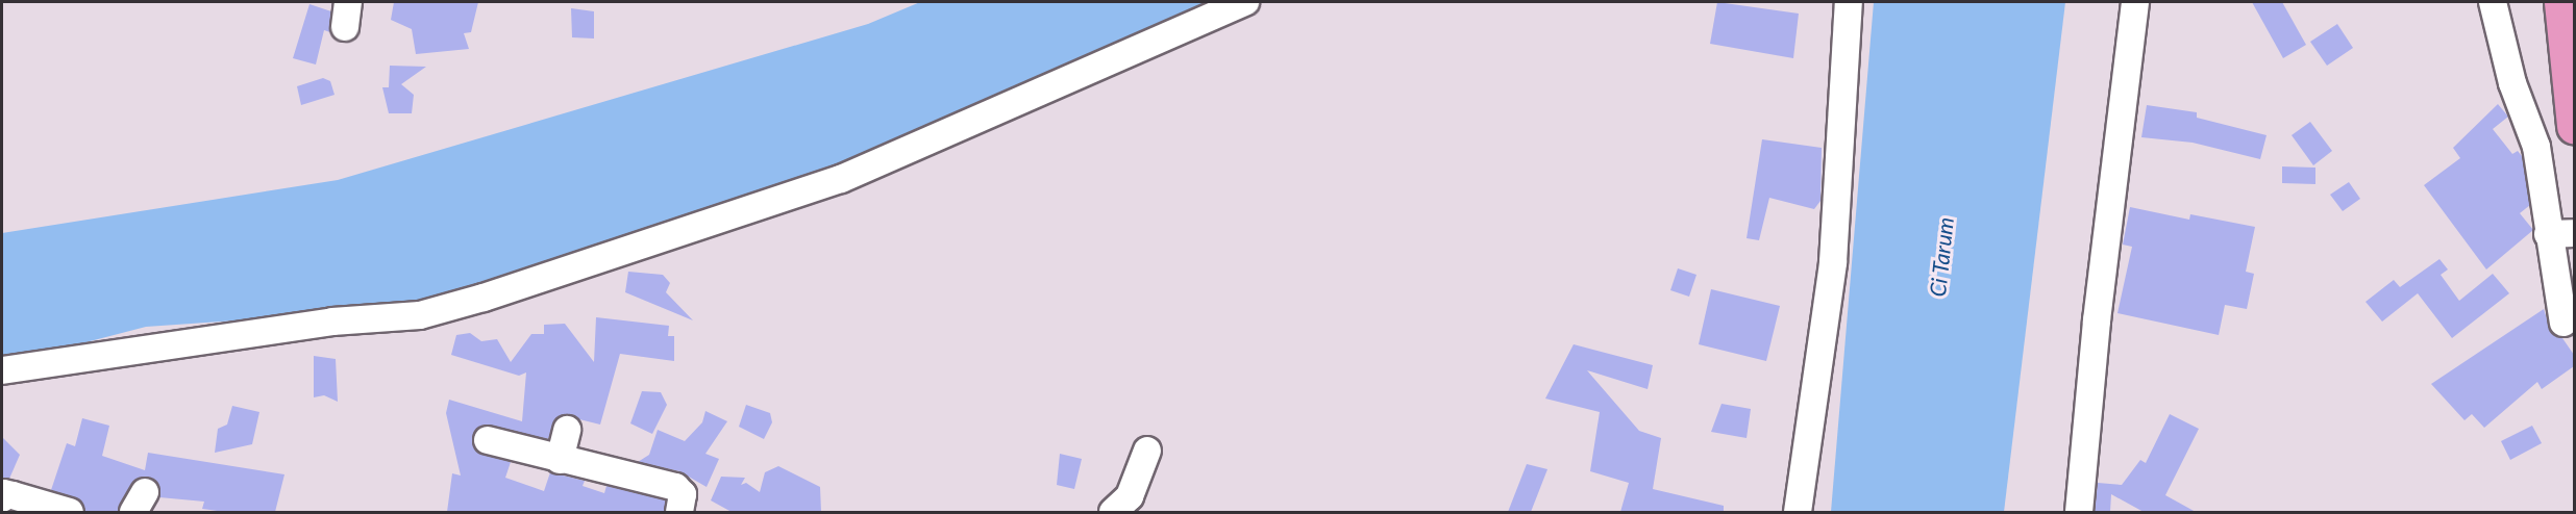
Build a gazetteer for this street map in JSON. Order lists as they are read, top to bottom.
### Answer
{
  "water": ["Ci Tarum"]
}
